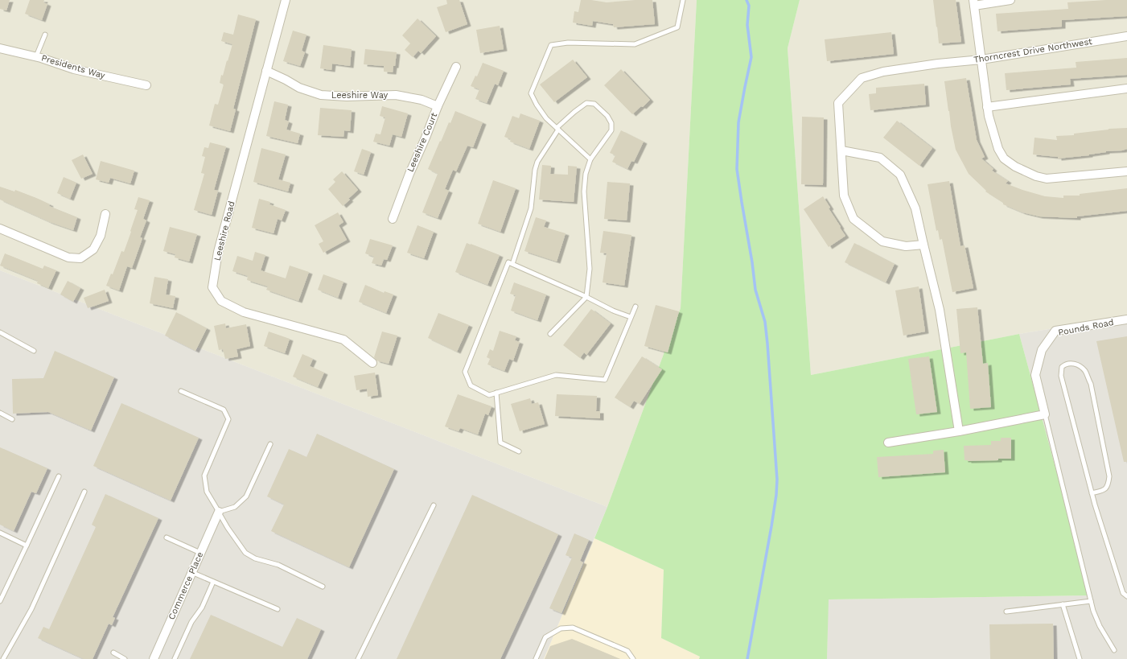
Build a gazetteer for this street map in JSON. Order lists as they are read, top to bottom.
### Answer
{
  "streets": {
    "street": [
      "Thorncrest Drive Northwest",
      "Presidents Way",
      "Leeshire Way",
      "Leeshire Court",
      "Leeshire Road",
      "Pounds Road",
      "Commerce Place"
    ]
  },
  "crossings": [
    ["Leeshire Way", "Leeshire Court"],
    ["Leeshire Way", "Leeshire Road"]
  ]
}
